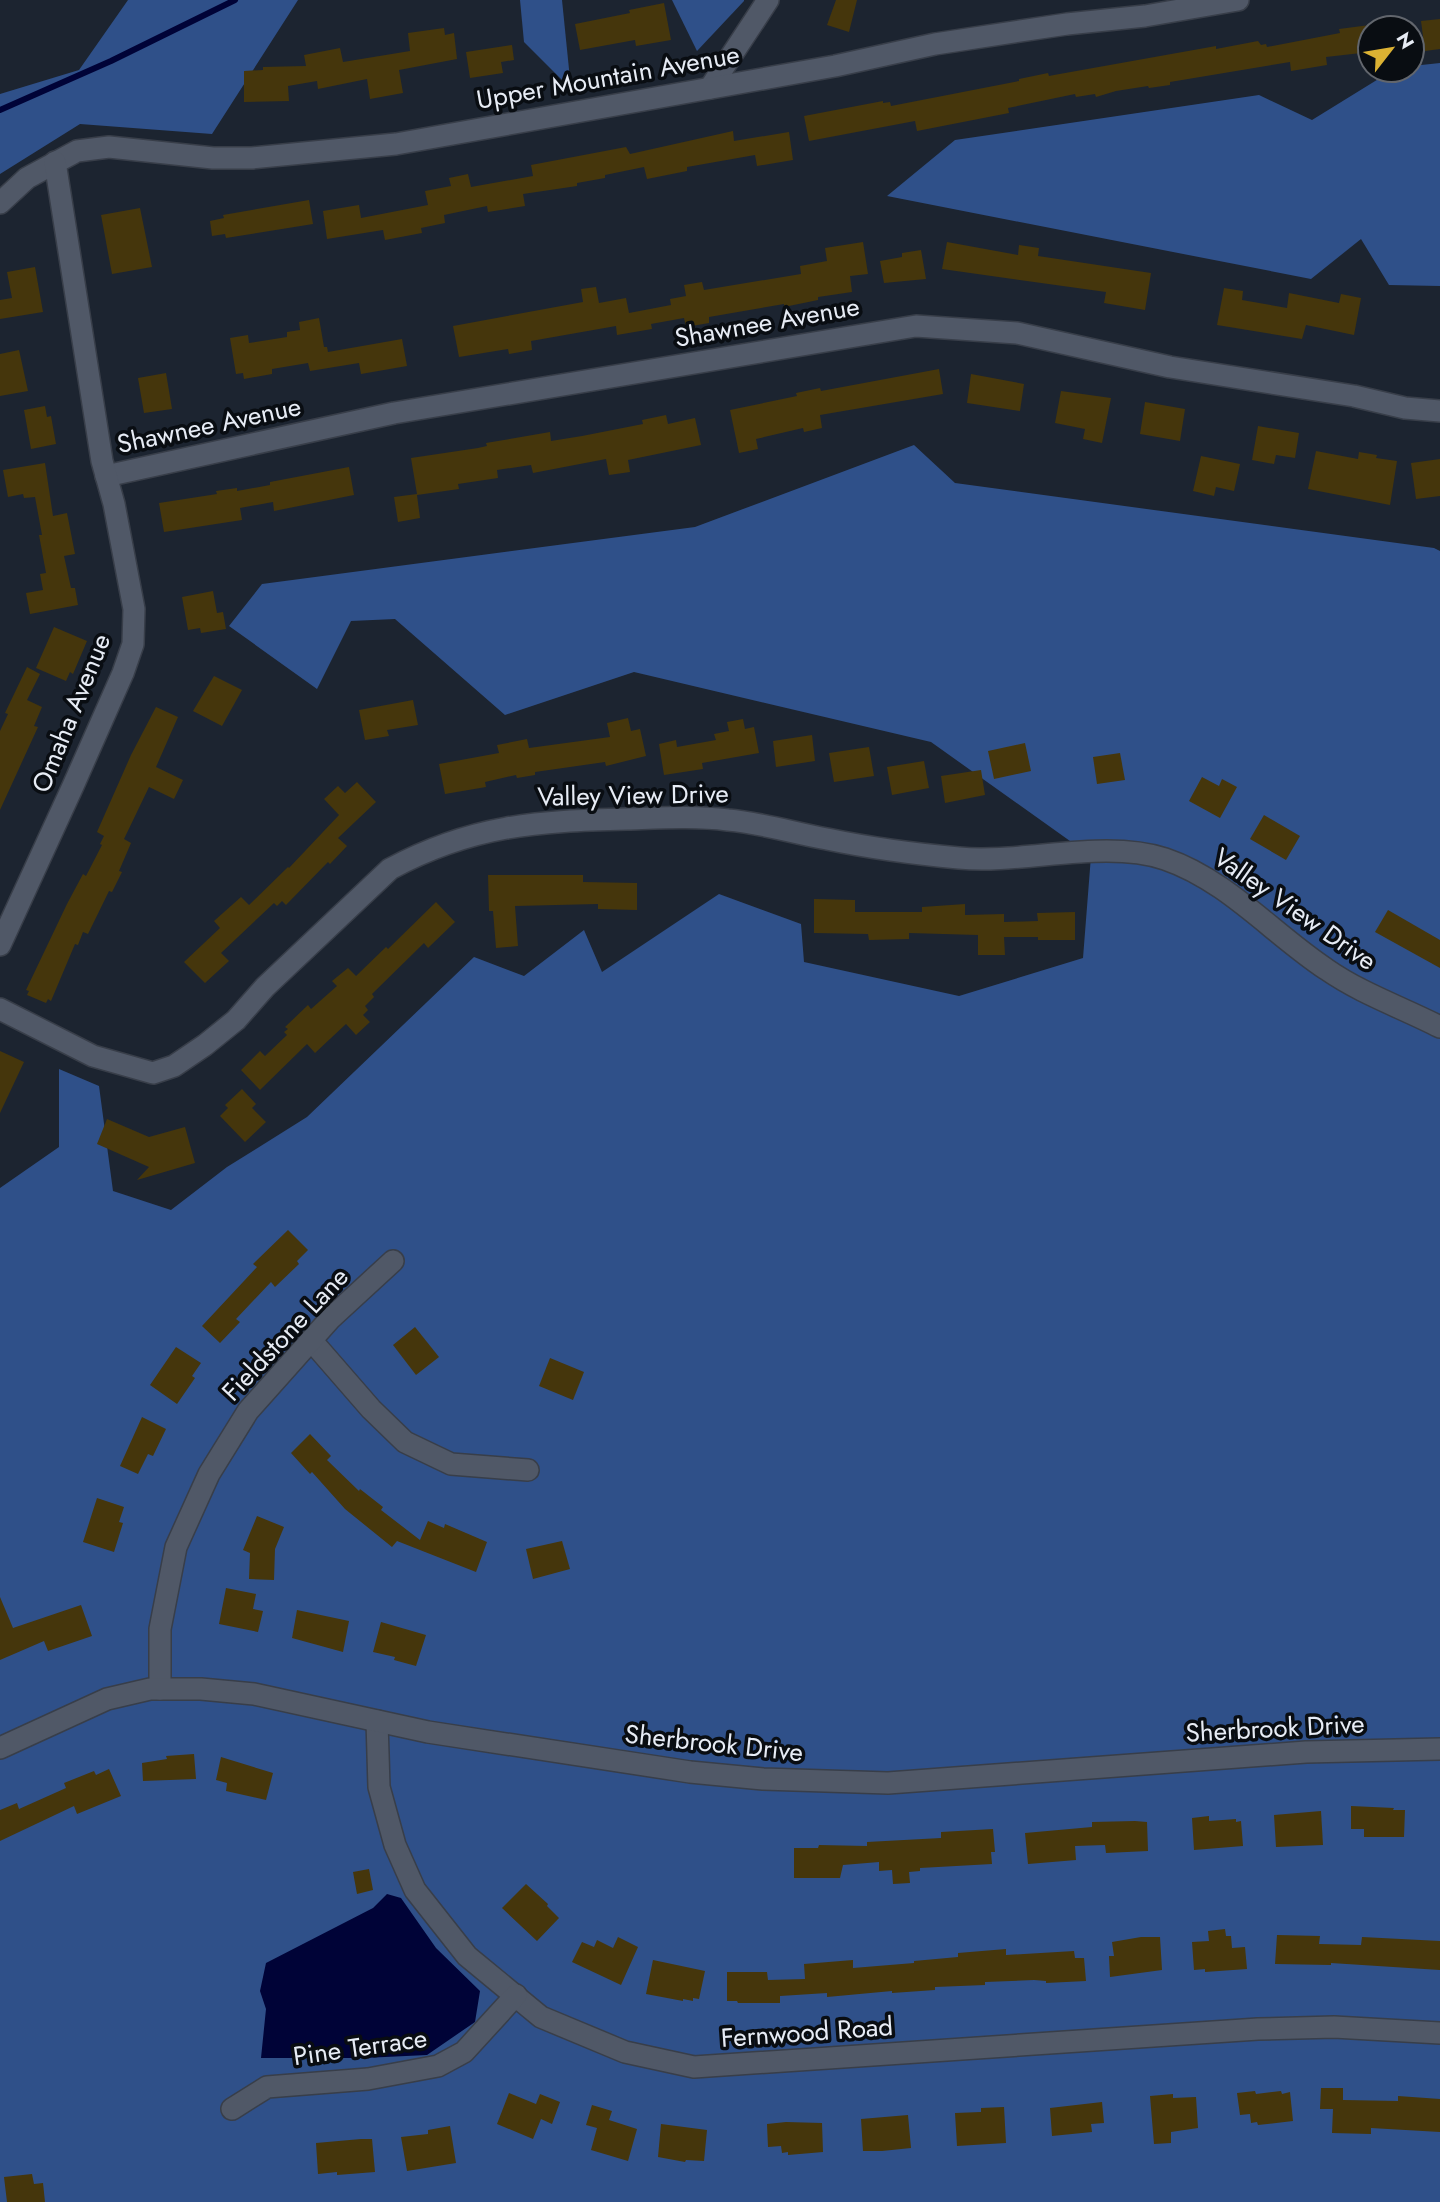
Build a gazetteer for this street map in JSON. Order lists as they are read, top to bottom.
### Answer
{
  "streets": {
    "street": [
      "Upper Mountain Avenue",
      "Shawnee Avenue",
      "Omaha Avenue",
      "Valley View Drive",
      "Fieldstone Lane",
      "Sherbrook Drive",
      "Fernwood Road",
      "Pine Terrace"
    ]
  },
  "crossings": [
    ["Upper Mountain Avenue", "Omaha Avenue"],
    ["Shawnee Avenue", "Omaha Avenue"],
    ["Fieldstone Lane", "Sherbrook Drive"],
    ["Sherbrook Drive", "Fernwood Road"],
    ["Fernwood Road", "Pine Terrace"]
  ],
  "north": "top right"
}
